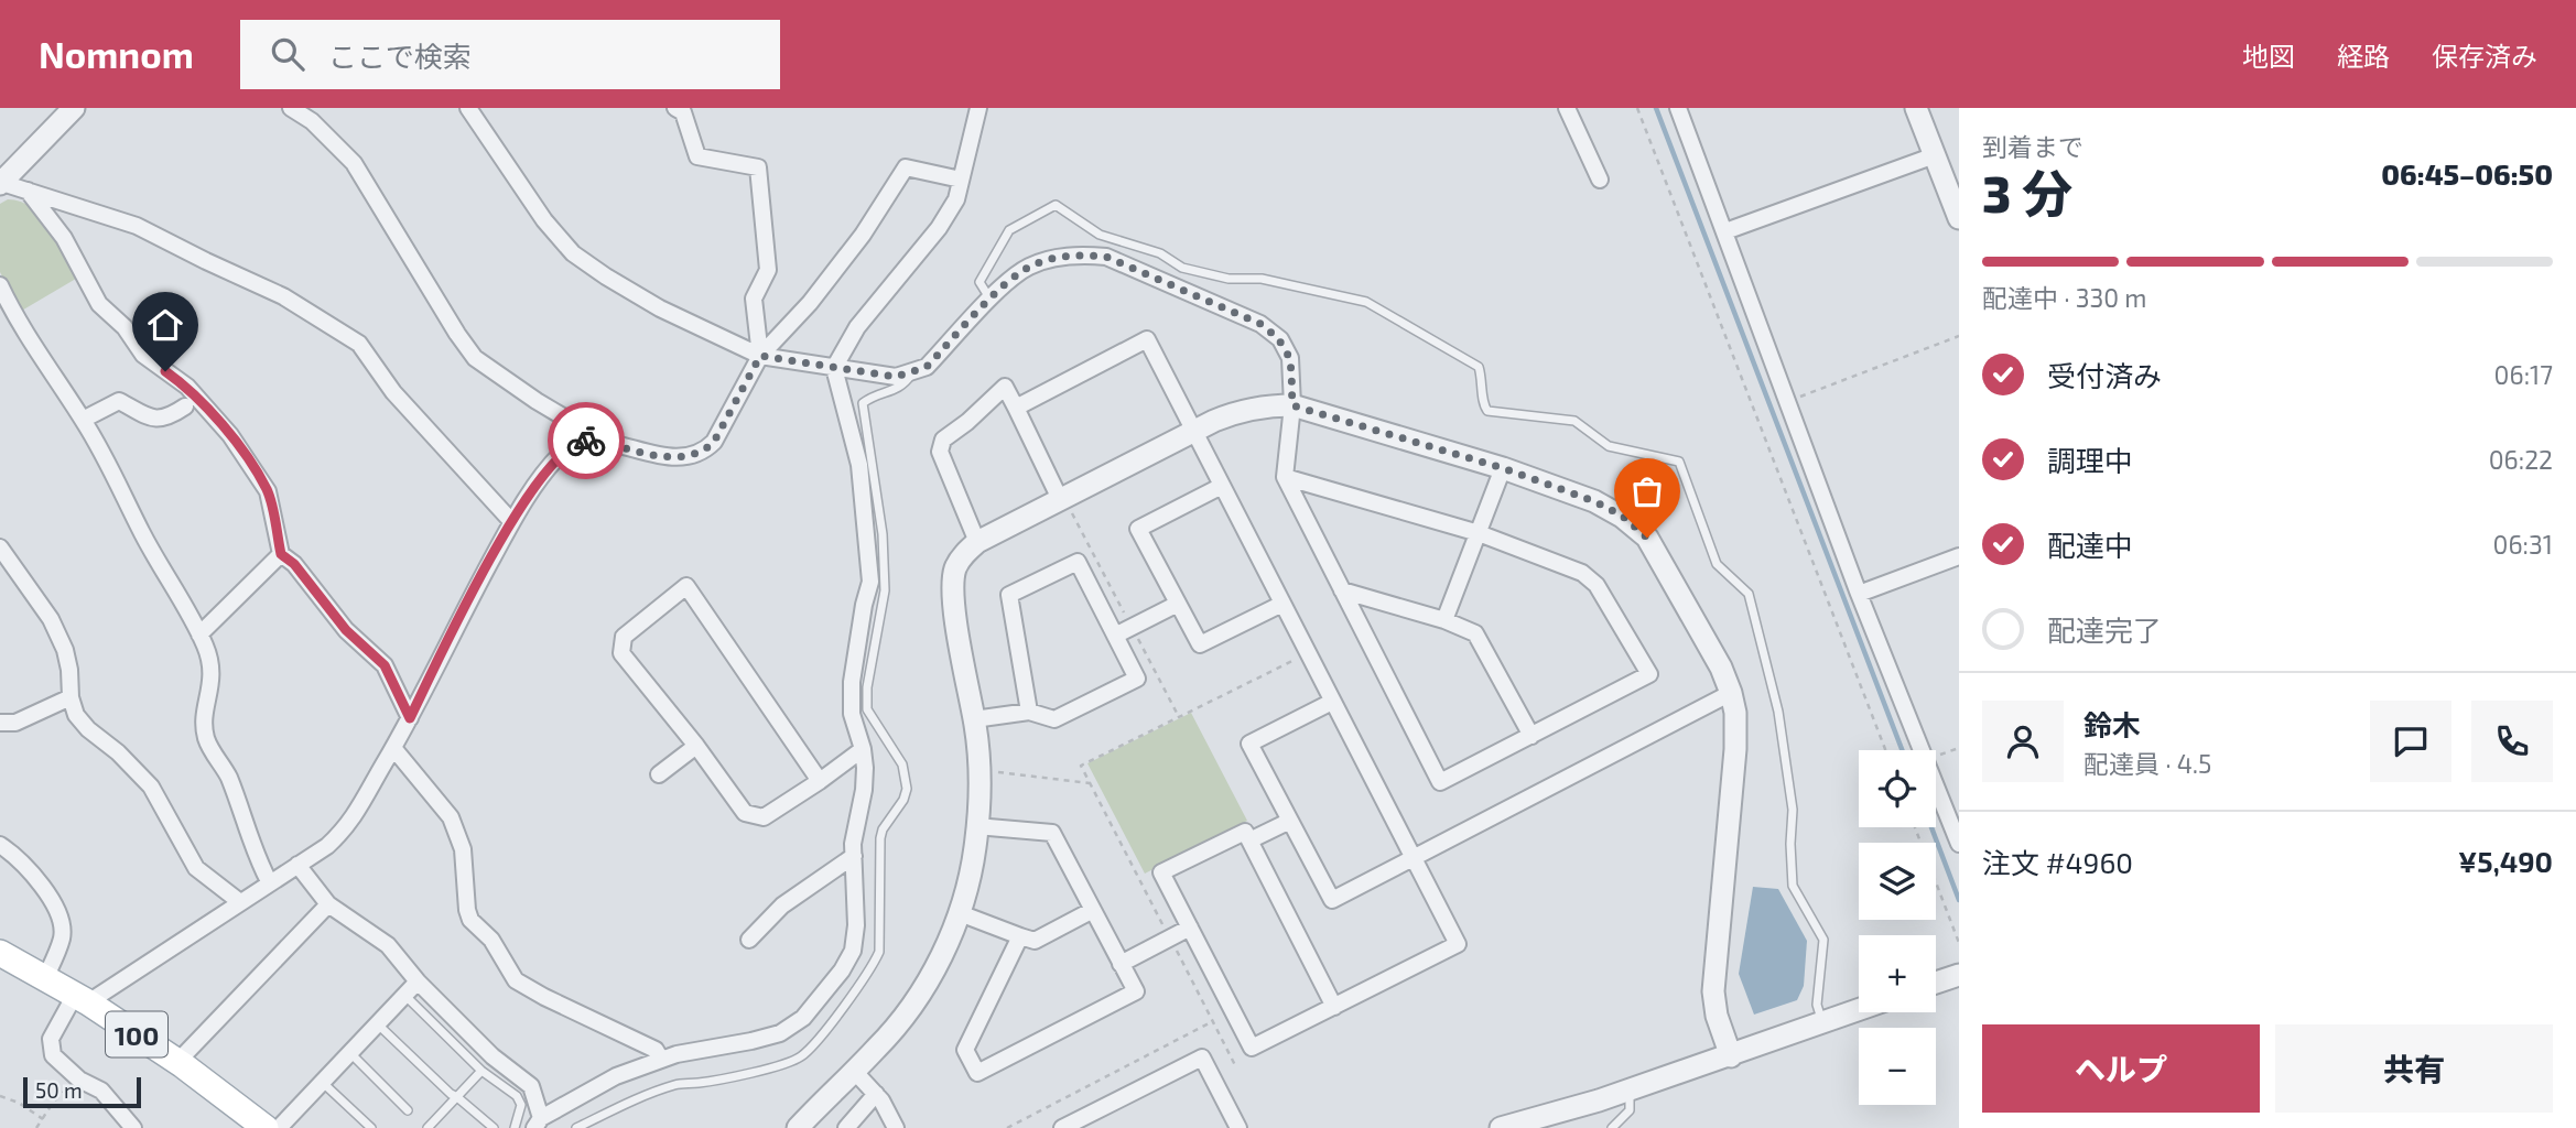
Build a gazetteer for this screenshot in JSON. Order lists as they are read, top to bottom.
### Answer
{
  "streets": {
    "main road": ["100"]
  },
  "scale_bar": "50 m",
  "page": {
    "header": "Nomnom",
    "search": "ここで検索",
    "nav": ["地図", "経路", "保存済み"],
    "heading": ["3 分", "到着まで", "06:45–06:50"],
    "panel": [
      "鈴木",
      "配達員 · 4.5",
      "注文 #4960",
      "¥5,490"
    ],
    "bar": "配達中 · 330 m",
    "list": [
      ["受付済み", "06:17"],
      ["調理中", "06:22"],
      ["配達中", "06:31"],
      "配達完了"
    ],
    "map_buttons": ["+", "−"],
    "buttons": ["ヘルプ", "共有"],
    "scale": "50 m"
  }
}
